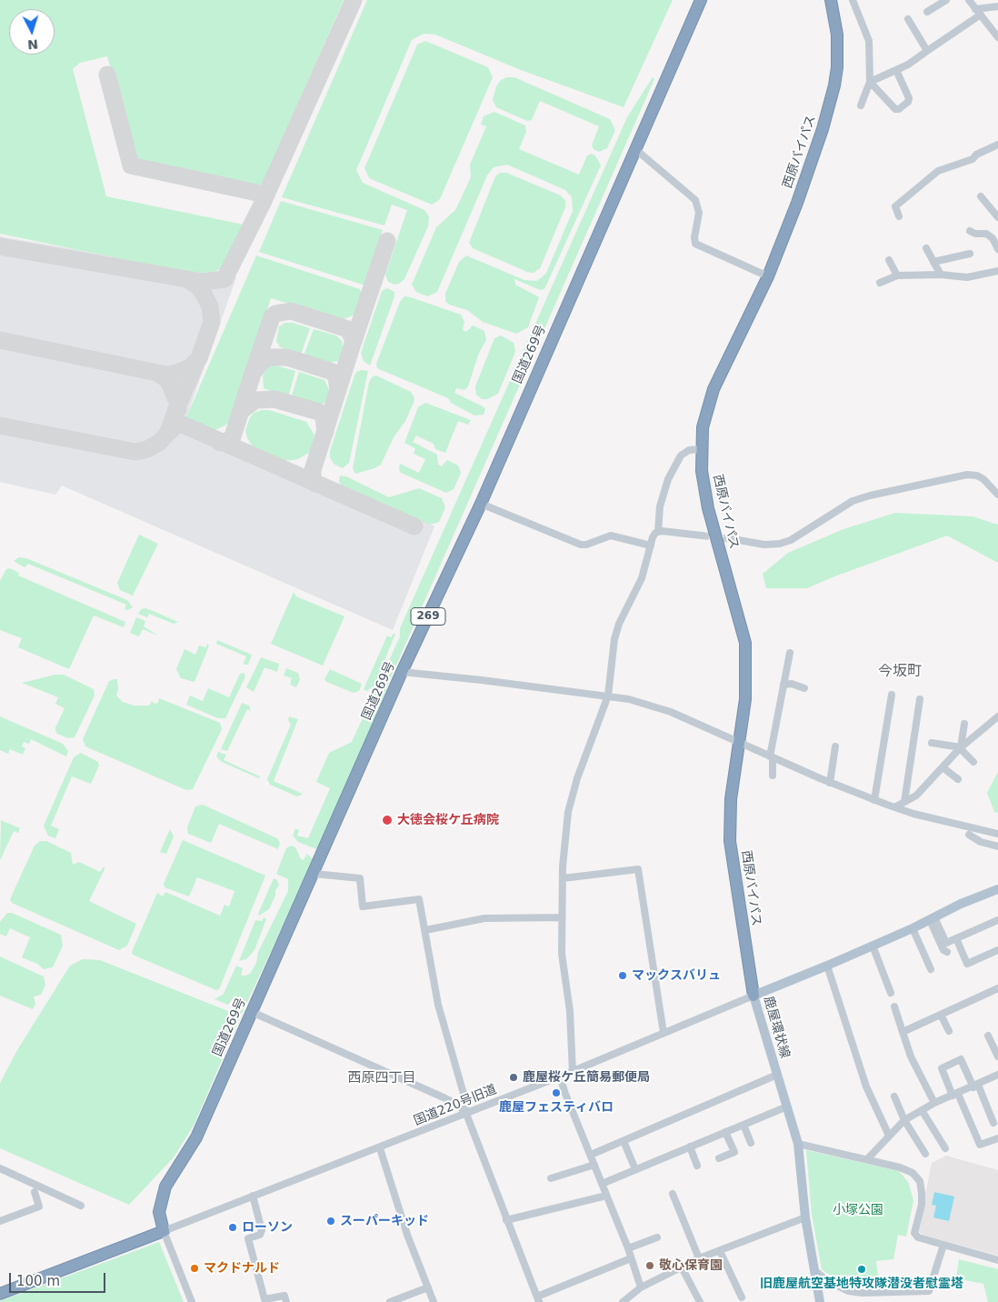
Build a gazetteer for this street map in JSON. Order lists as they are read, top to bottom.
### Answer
{
  "streets": {
    "highway": ["西原バイパス", "国道269号", "269"],
    "main road": ["鹿屋環状線"],
    "street": ["国道220号旧道"]
  },
  "crossings": [
    ["西原バイパス", "鹿屋環状線"],
    ["西原バイパス", "国道220号旧道"],
    ["国道269号", "国道220号旧道"],
    ["鹿屋環状線", "国道220号旧道"]
  ],
  "districts": ["今坂町", "西原四丁目"],
  "parks": ["小塚公園"],
  "places": [
    "大徳会桜ケ丘病院",
    "マックスバリュ",
    "鹿屋桜ケ丘簡易郵便局",
    "鹿屋フェスティバロ",
    "スーパーキッド",
    "ローソン",
    "敬心保育園",
    "マクドナルド",
    "旧鹿屋航空基地特攻隊潜没者慰霊塔"
  ],
  "scale_bar": "100 m",
  "north": "bottom"
}
